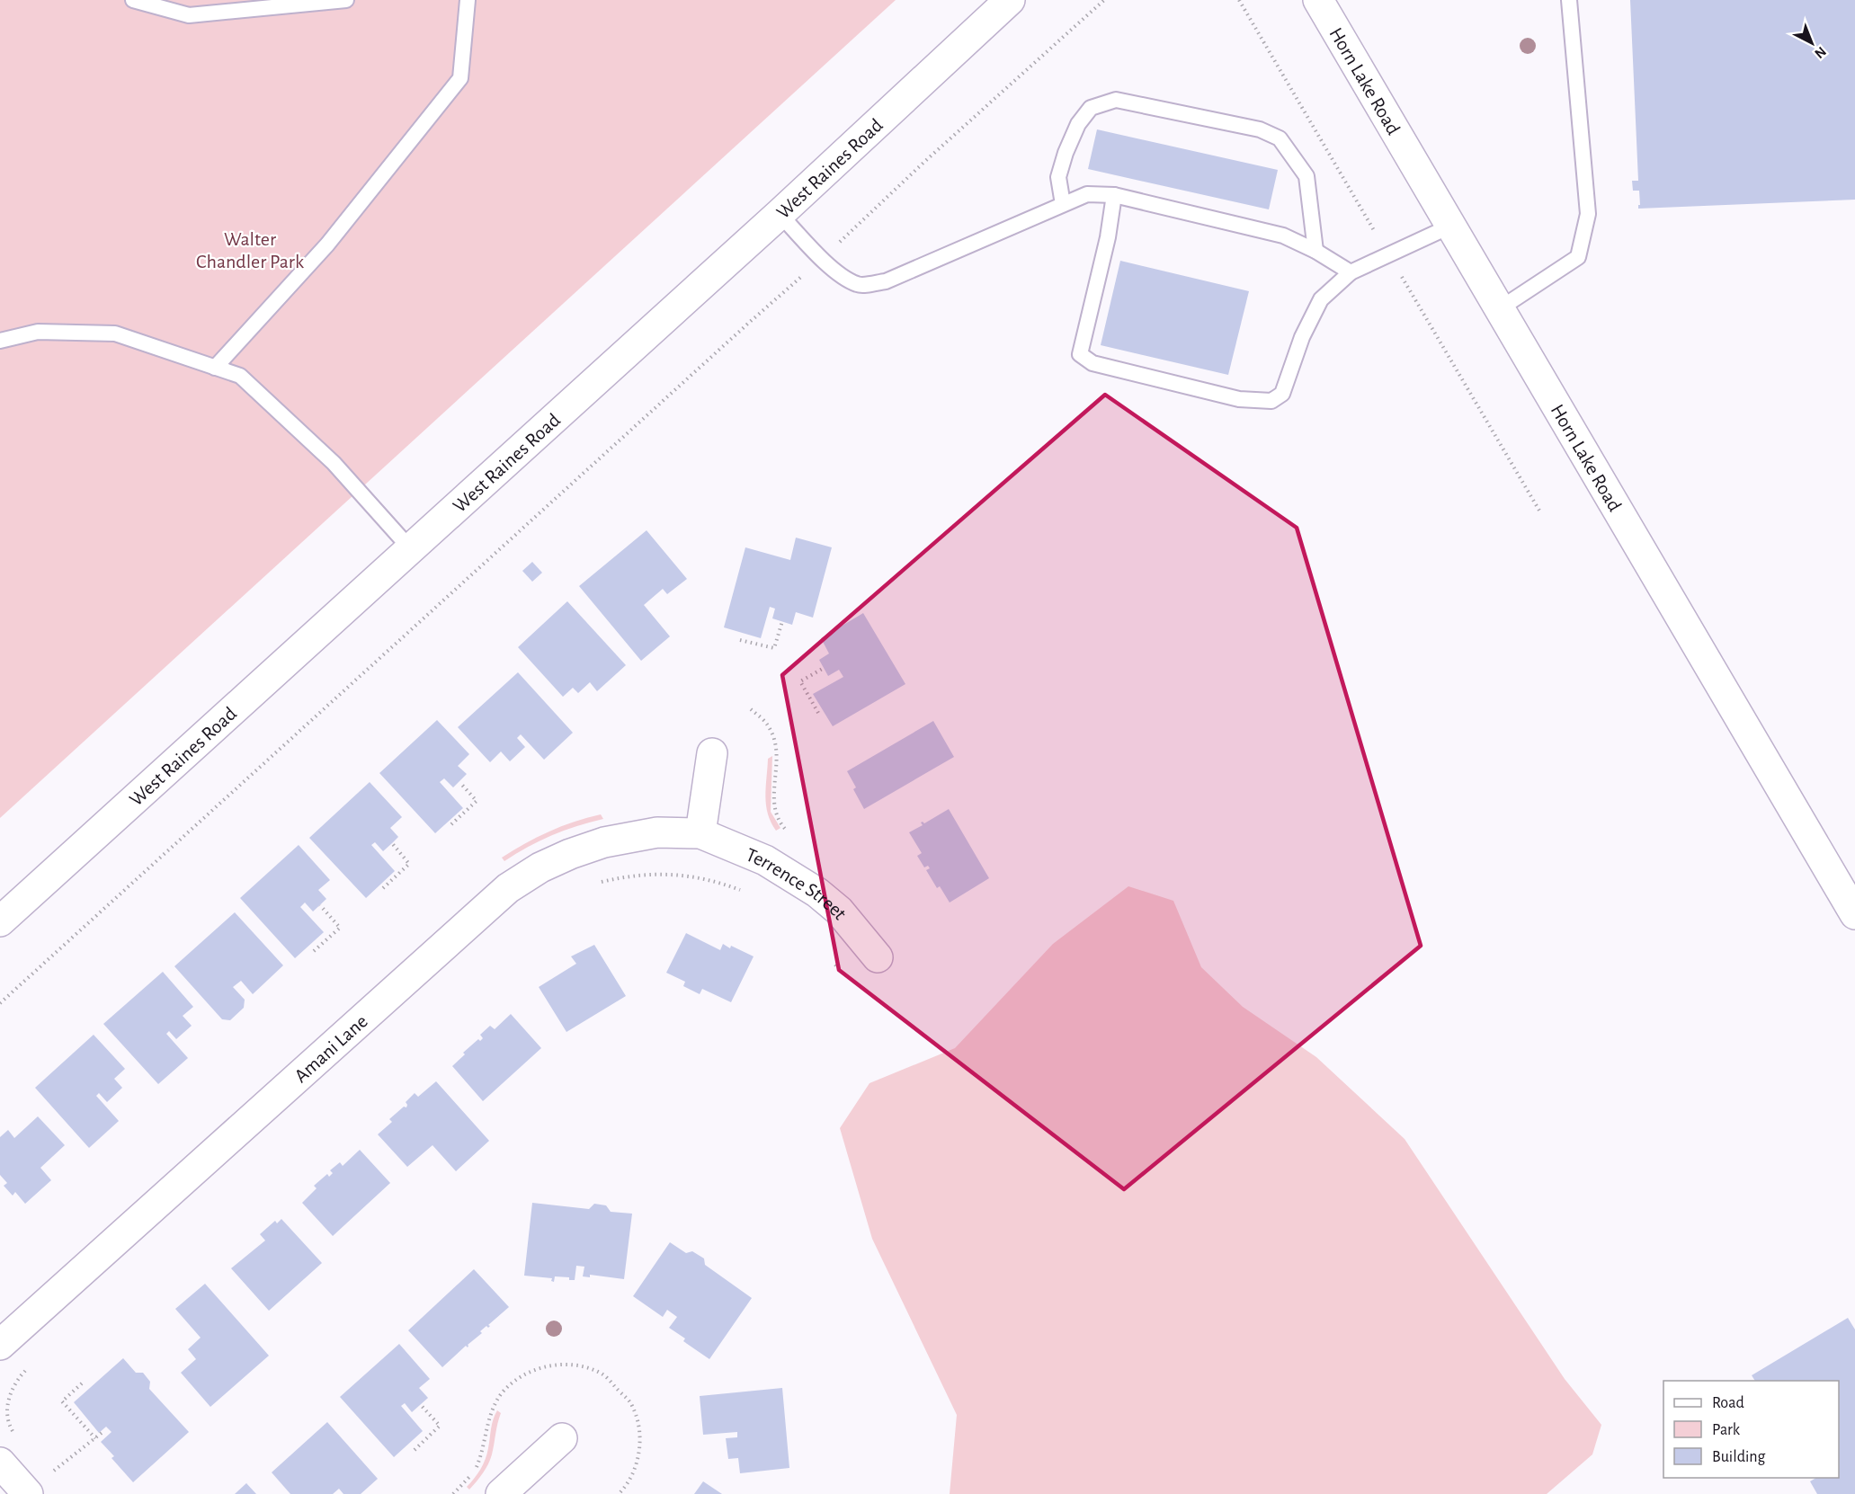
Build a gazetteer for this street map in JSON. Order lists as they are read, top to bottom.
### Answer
{
  "streets": {
    "main road": [
      "Horn Lake Road",
      "West Raines Road",
      "Terrence Street",
      "Amani Lane"
    ]
  },
  "crossings": [
    ["Terrence Street", "Amani Lane"]
  ],
  "parks": ["Walter Chandler Park"],
  "legend": ["Road", "Park", "Building"],
  "north": "bottom right"
}
